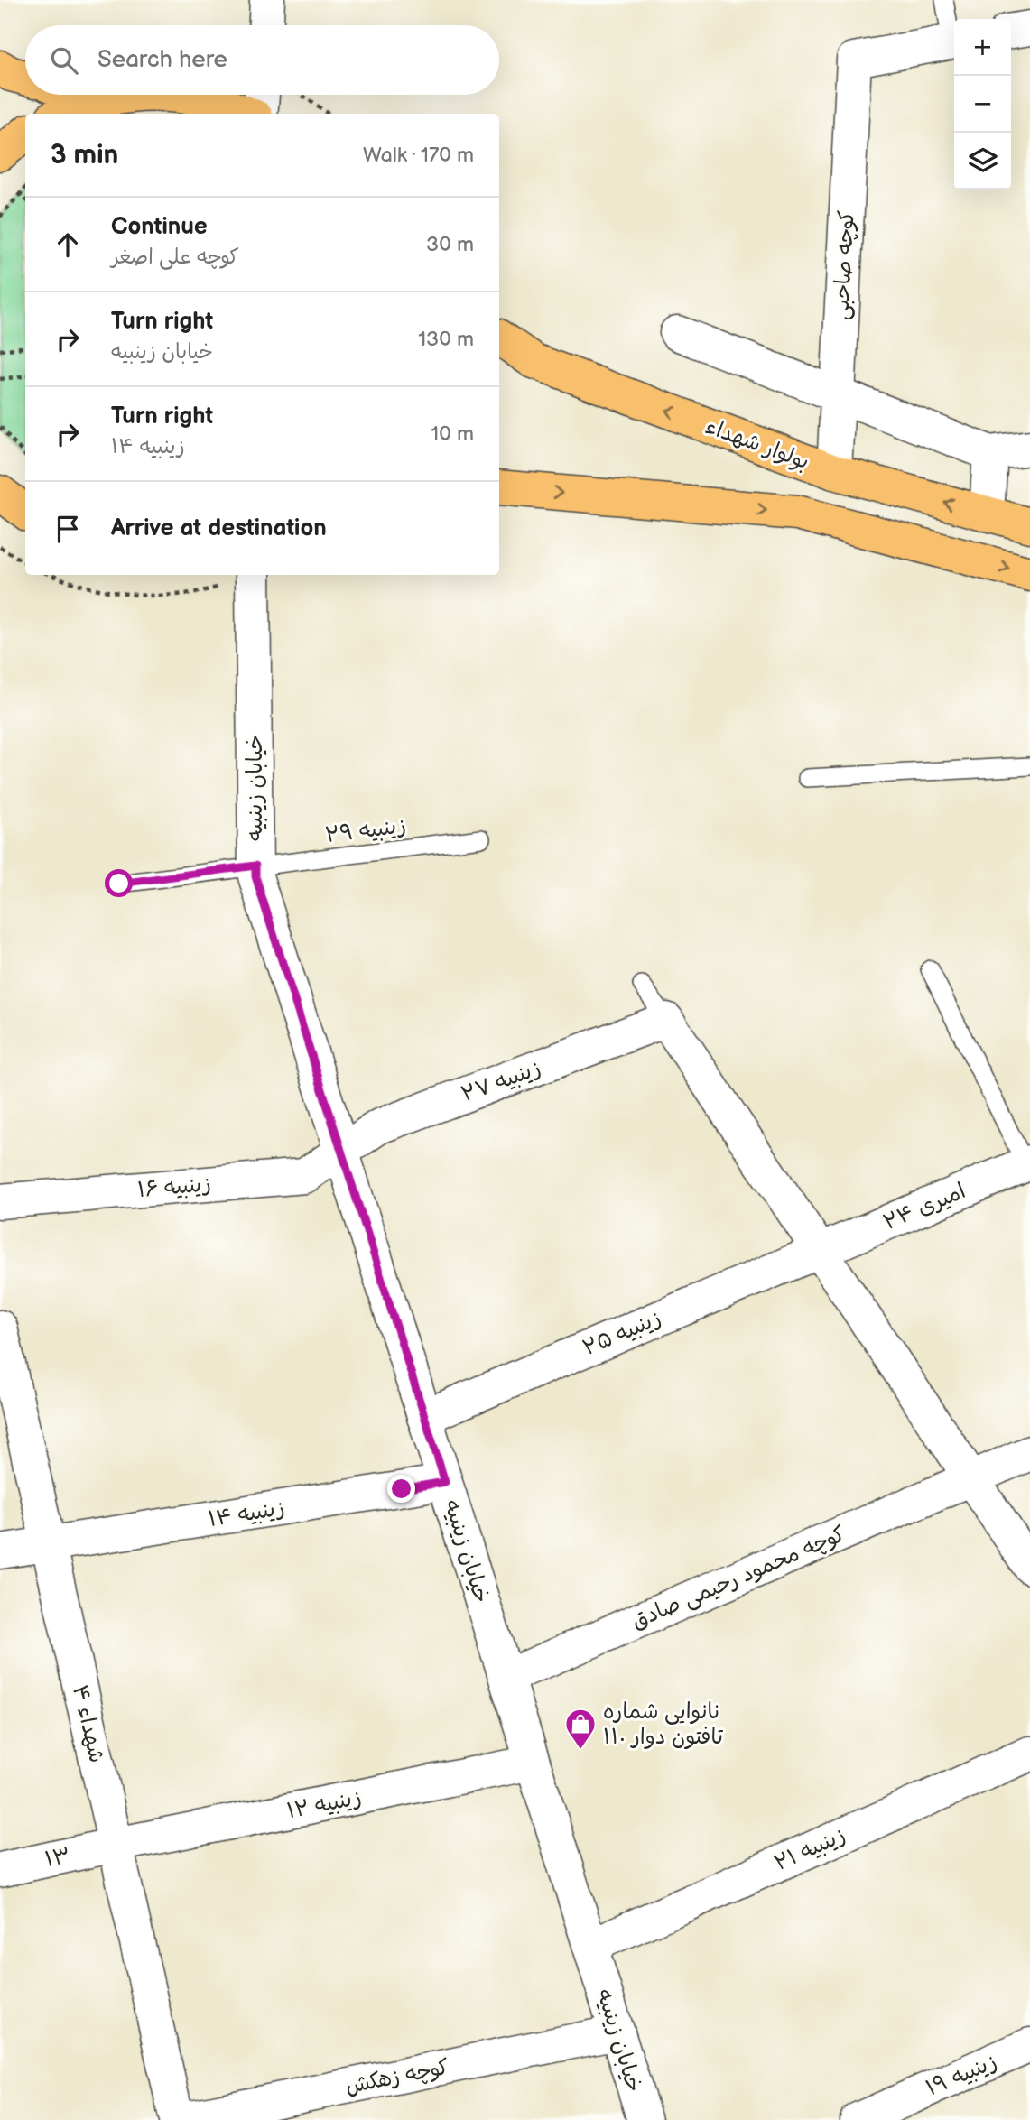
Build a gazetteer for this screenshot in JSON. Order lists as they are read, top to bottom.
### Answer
{
  "streets": {
    "main road": ["بولوار شهداء"],
    "street": [
      "کوچه صاحبی",
      "خیابان زینبیه",
      "زینبیه ۲۷",
      "زینبیه ۱۶",
      "امیری ۲۴",
      "زینبیه ۲۵",
      "زینبیه ۱۴",
      "کوچه محمود رحیمی صادق",
      "شهداء ۴",
      "زینبیه ۱۲",
      "زینبیه ۲۱",
      "۱۳",
      "زینبیه ۱۹",
      "کوچه زهکش"
    ],
    "lane": ["زینبیه ۲۹"]
  },
  "crossings": [
    ["کوچه صاحبی", "بولوار شهداء"],
    ["خیابان زینبیه", "زینبیه ۲۹"],
    ["خیابان زینبیه", "زینبیه ۲۷"],
    ["خیابان زینبیه", "زینبیه ۱۶"],
    ["خیابان زینبیه", "زینبیه ۲۵"],
    ["خیابان زینبیه", "زینبیه ۱۴"],
    ["خیابان زینبیه", "کوچه محمود رحیمی صادق"],
    ["خیابان زینبیه", "زینبیه ۱۲"],
    ["خیابان زینبیه", "زینبیه ۲۱"],
    ["خیابان زینبیه", "کوچه زهکش"],
    ["زینبیه ۲۷", "زینبیه ۱۶"],
    ["امیری ۲۴", "زینبیه ۲۵"],
    ["زینبیه ۱۴", "شهداء ۴"],
    ["شهداء ۴", "زینبیه ۱۲"],
    ["شهداء ۴", "۱۳"],
    ["شهداء ۴", "کوچه زهکش"],
    ["زینبیه ۱۲", "۱۳"]
  ],
  "places": {
    "shop": ["نانوایی شماره ۱۱۰ تافتون دوار"]
  },
  "page": {
    "map_buttons": ["+", "−"],
    "search": "Search here",
    "heading": ["3 min", "Walk · 170 m"],
    "list": [
      ["Continue", "کوچه علی اصغر", "30 m"],
      ["Turn right", "خیابان زینبیه", "130 m"],
      ["Turn right", "زینبیه ۱۴", "10 m"],
      "Arrive at destination"
    ]
  }
}
